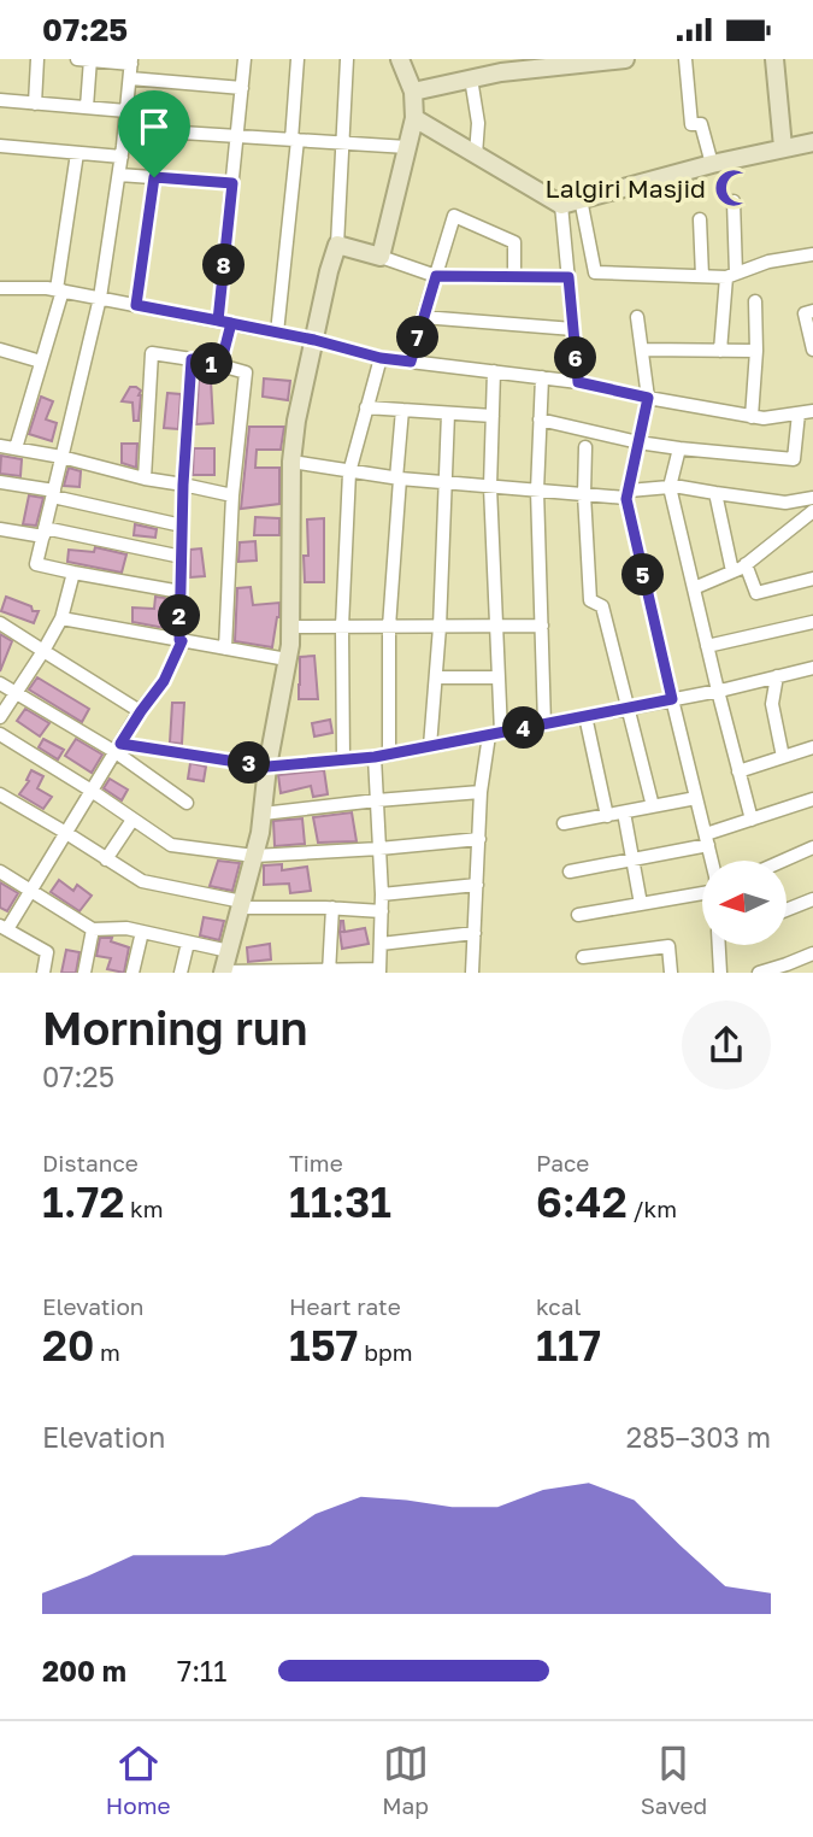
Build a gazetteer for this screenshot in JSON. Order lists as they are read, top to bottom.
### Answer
{
  "places": {
    "mosque": ["Lalgiri Masjid"]
  },
  "north": "left",
  "page": {
    "status": "07:25",
    "pins": [
      "8",
      "7",
      "6",
      "1",
      "5",
      "2",
      "4",
      "3"
    ],
    "heading": ["Morning run", "07:25"],
    "stats": [
      ["Distance", "1.72 km"],
      ["Time", "11:31"],
      ["Pace", "6:42 /km"],
      ["Elevation", "20 m"],
      ["Heart rate", "157 bpm"],
      ["kcal", "117"]
    ],
    "chart": ["Elevation", "285–303 m"],
    "list": [
      {
        "name": "200 m",
        "note": "7:11"
      }
    ],
    "tabs": ["Home", "Map", "Saved"]
  }
}
